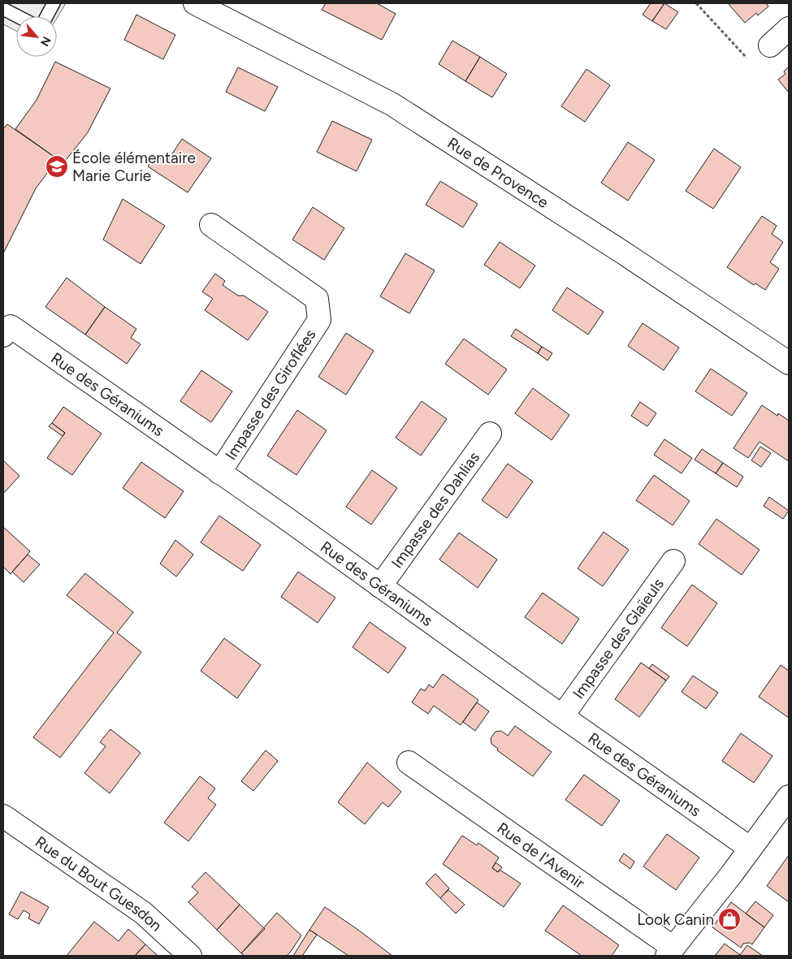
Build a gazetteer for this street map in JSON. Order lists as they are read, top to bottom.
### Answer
{
  "streets": {
    "street": [
      "Rue de Provence",
      "Rue des Géraniums",
      "Impasse des Giroflées",
      "Impasse des Dahlias",
      "Impasse des Glaïeuls",
      "Rue de l'Avenir",
      "Rue du Bout Guesdon"
    ]
  },
  "crossings": [
    ["Rue des Géraniums", "Impasse des Giroflées"],
    ["Rue des Géraniums", "Impasse des Dahlias"],
    ["Rue des Géraniums", "Impasse des Glaïeuls"],
    ["Rue des Géraniums", "Rue de l'Avenir"]
  ],
  "places": {
    "school or university": ["École élémentaire Marie Curie"],
    "shop": ["Look Canin"]
  },
  "north": "bottom right"
}
